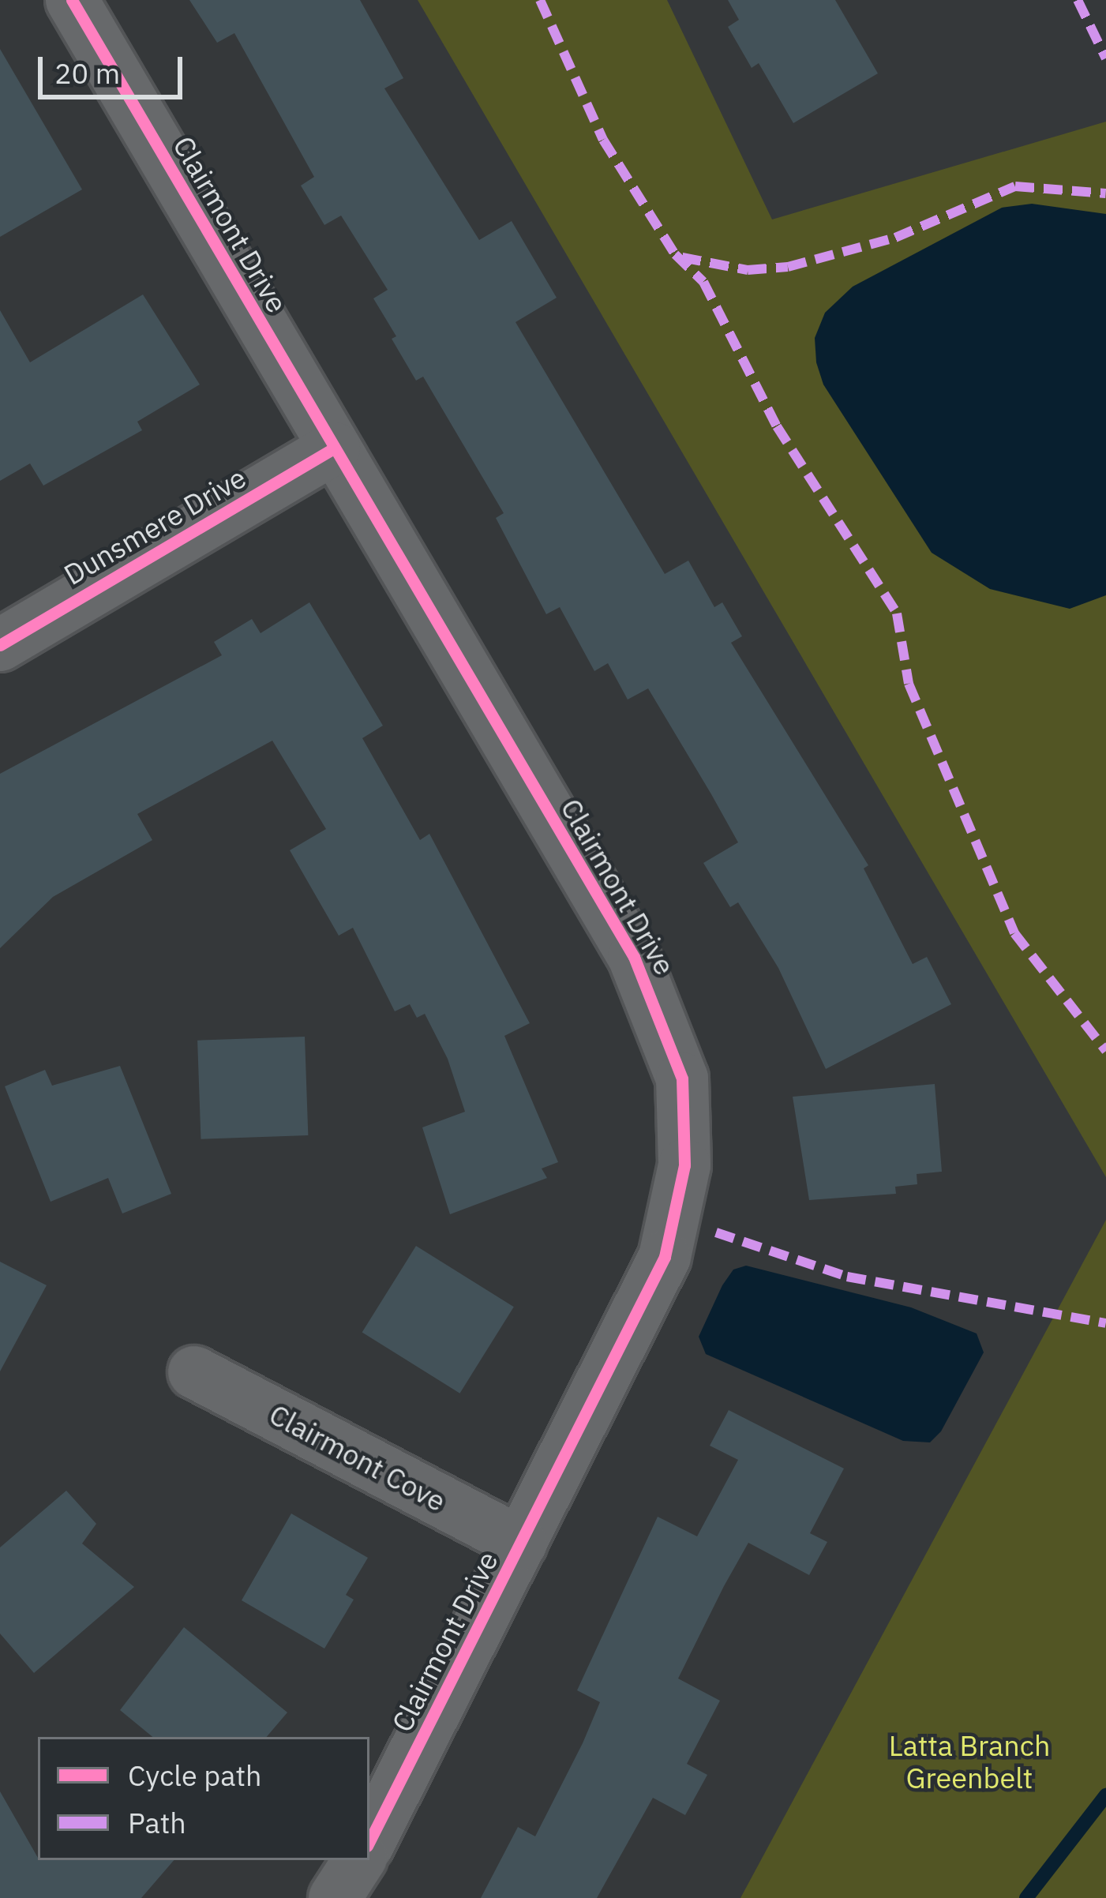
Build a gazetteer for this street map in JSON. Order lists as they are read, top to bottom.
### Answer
{
  "streets": {
    "street": ["Clairmont Drive", "Dunsmere Drive", "Clairmont Cove"]
  },
  "crossings": [
    ["Clairmont Drive", "Dunsmere Drive"],
    ["Clairmont Drive", "Clairmont Cove"]
  ],
  "parks": ["Latta Branch Greenbelt"],
  "legend": ["Cycle path", "Path"],
  "scale_bar": "20 m"
}
